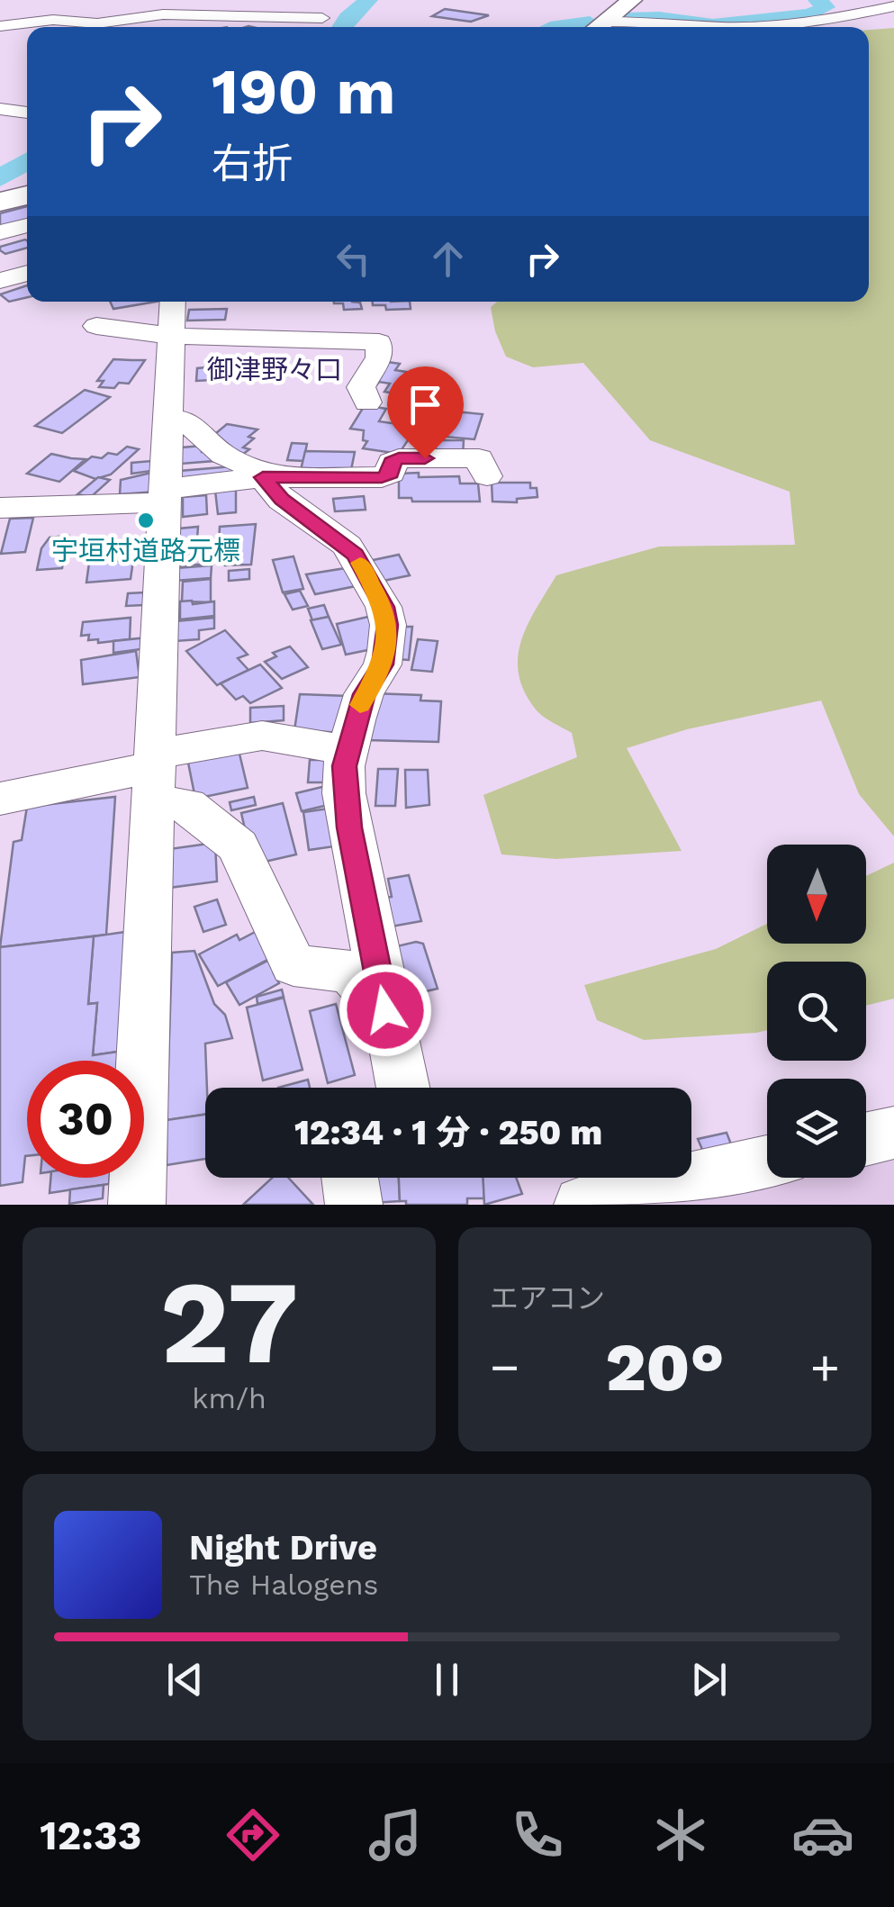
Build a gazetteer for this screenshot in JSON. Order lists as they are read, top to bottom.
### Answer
{
  "districts": ["御津野々口"],
  "places": ["宇垣村道路元標"],
  "north": "bottom",
  "page": {
    "turn": ["190 m", "右折"],
    "limit": "30",
    "trip": "12:34 · 1 分 · 250 m",
    "tile": [
      ["27", "km/h"],
      "エアコン"
    ],
    "heat": ["−", "20°", "+"],
    "song": ["Night Drive", "The Halogens"],
    "tabs": "12:33"
  }
}
